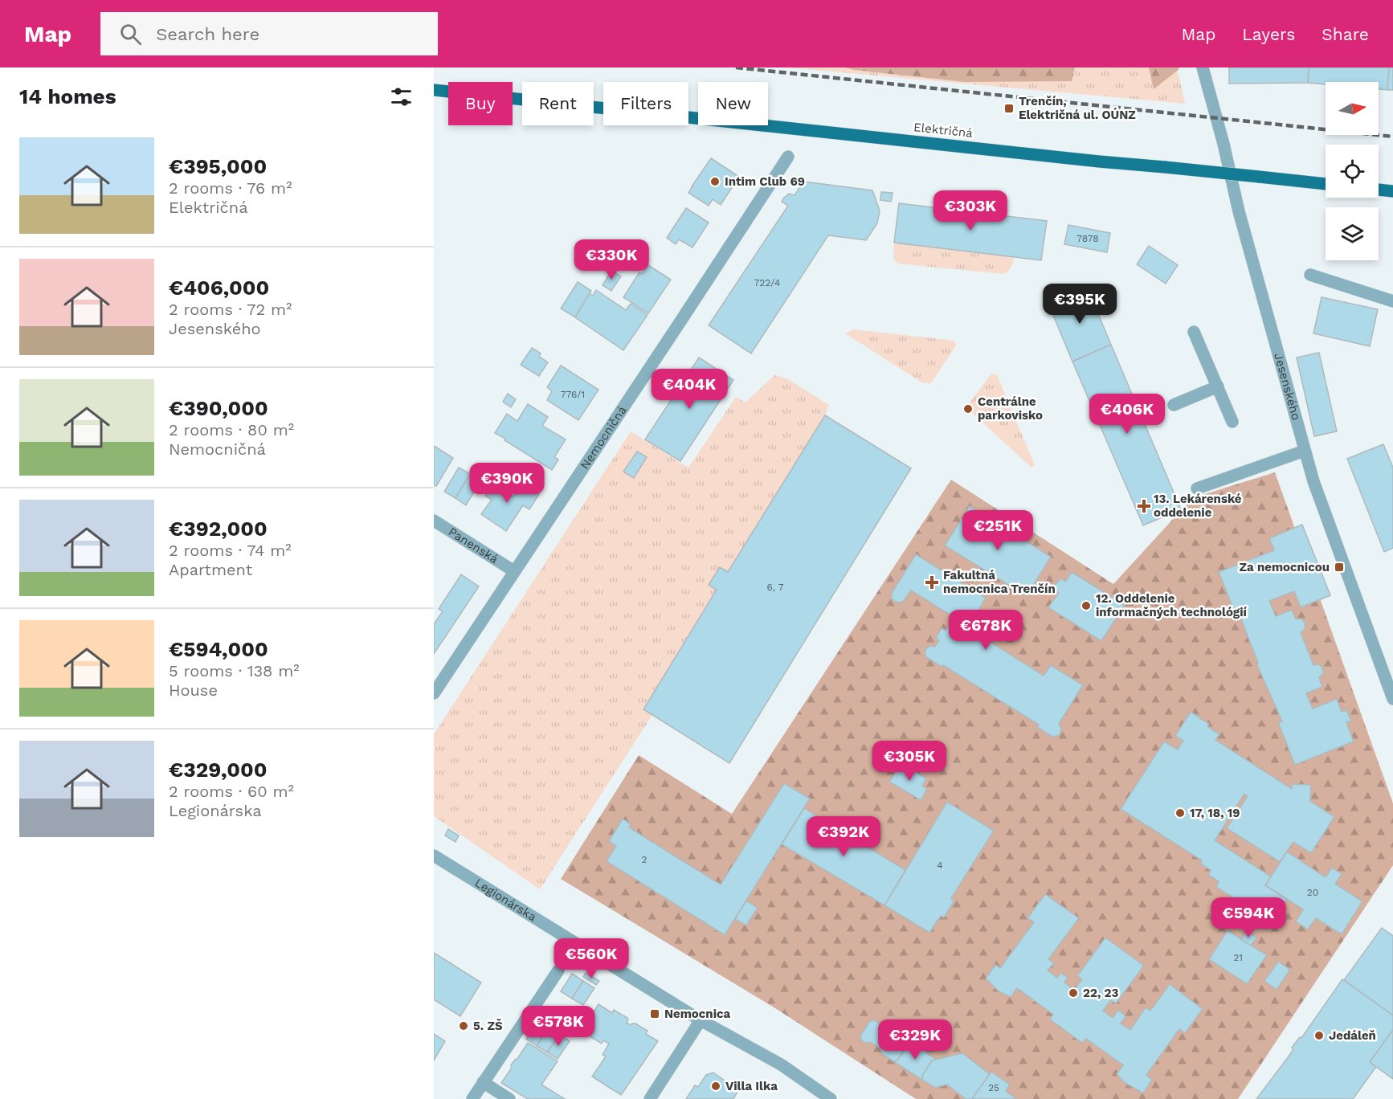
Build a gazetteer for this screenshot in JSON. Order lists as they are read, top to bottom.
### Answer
{
  "streets": {
    "main road": ["Električná"],
    "street": [
      "Jesenského",
      "Nemocničná",
      "Panenská",
      "Legionárska"
    ]
  },
  "crossings": [
    ["Nemocničná", "Panenská"]
  ],
  "places": {
    "transit": ["Trenčín, Električná ul. OÚNZ", "Za nemocnicou", "Nemocnica"],
    "other": [
      "Intim Club 69",
      "Centrálne parkovisko",
      "12. Oddelenie informačných technológií",
      "17, 18, 19",
      "22, 23",
      "5. ZŠ",
      "Jedáleň",
      "Villa Ilka"
    ],
    "health": ["13. Lekárenské oddelenie", "Fakultná nemocnica Trenčín"]
  },
  "house_numbers": [
    "7878",
    "722/4",
    "776/1",
    "6, 7",
    "2",
    "4",
    "20",
    "21",
    "25"
  ],
  "north": "right",
  "page": {
    "header": "Map",
    "search": "Search here",
    "nav": ["Map", "Layers", "Share"],
    "heading": "14 homes",
    "chip": [
      "Buy",
      "Rent",
      "Filters",
      "New"
    ],
    "list": [
      {
        "name": "€395,000",
        "note": "2 rooms · 76 m² · Električná"
      },
      {
        "name": "€406,000",
        "note": "2 rooms · 72 m² · Jesenského"
      },
      {
        "name": "€390,000",
        "note": "2 rooms · 80 m² · Nemocničná"
      },
      {
        "name": "€392,000",
        "note": "2 rooms · 74 m² · Apartment"
      },
      {
        "name": "€594,000",
        "note": "5 rooms · 138 m² · House"
      },
      {
        "name": "€329,000",
        "note": "2 rooms · 60 m² · Legionárska"
      }
    ],
    "price": [
      "€303K",
      "€330K",
      "€395K",
      "€404K",
      "€406K",
      "€390K",
      "€251K",
      "€678K",
      "€305K",
      "€392K",
      "€594K",
      "€560K",
      "€578K",
      "€329K"
    ]
  }
}
